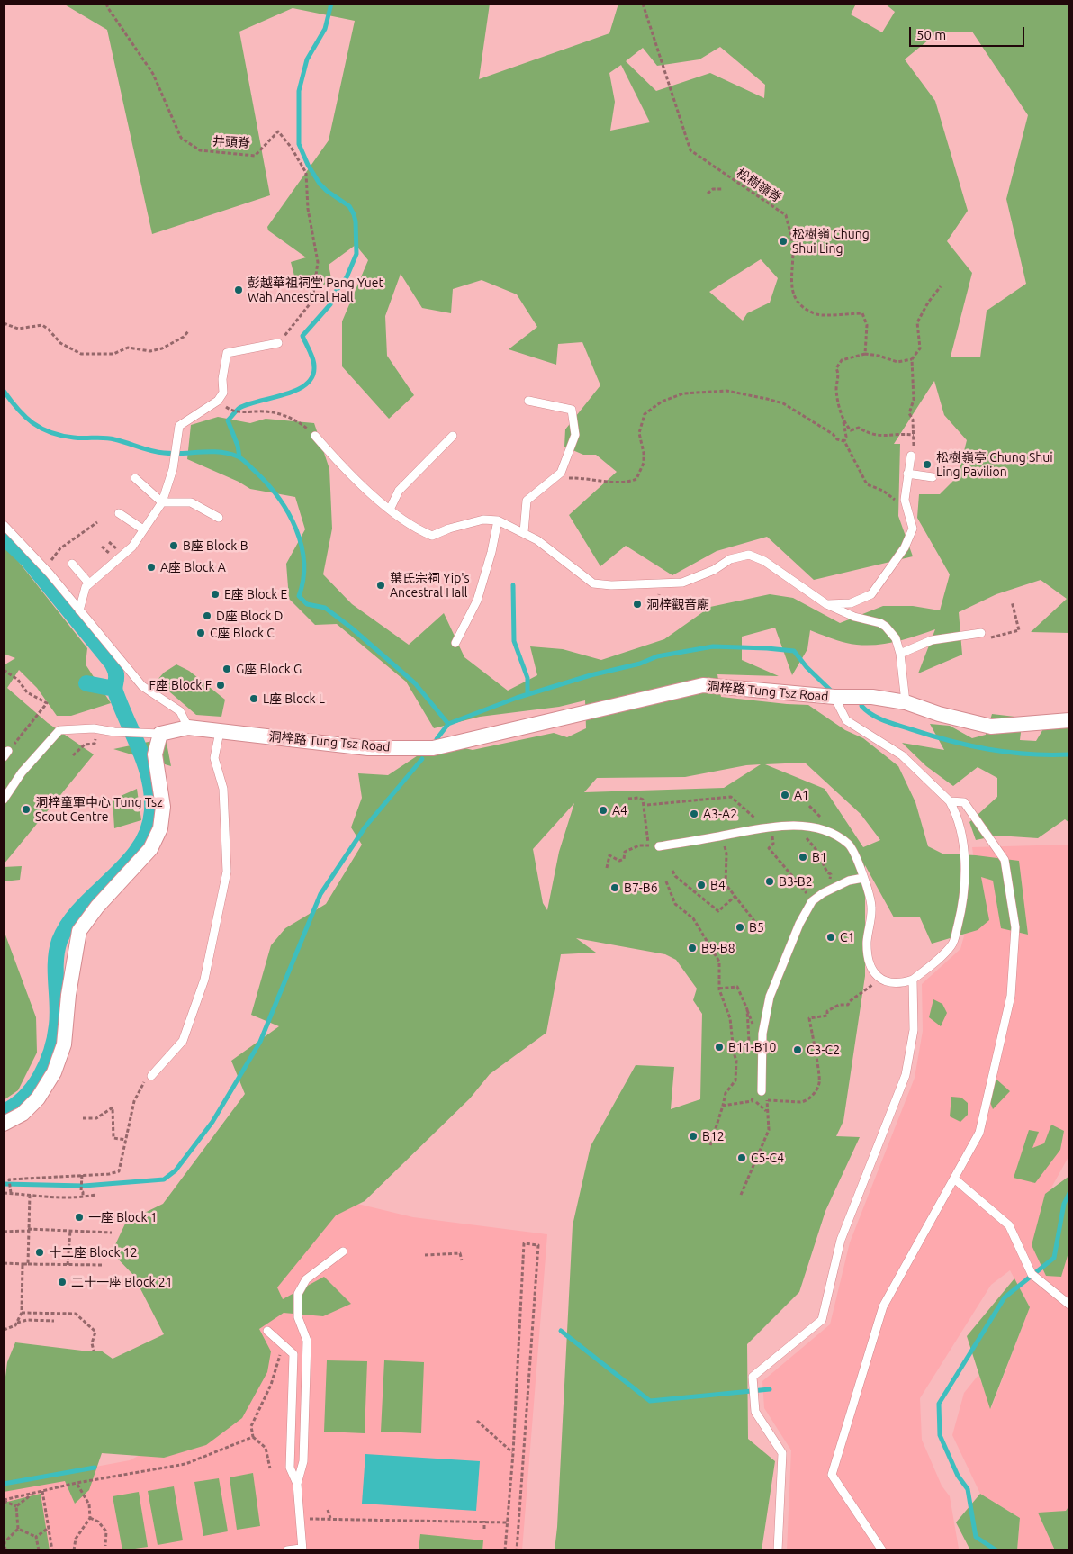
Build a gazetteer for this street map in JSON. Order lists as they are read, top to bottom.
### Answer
{
  "streets": {
    "street": ["洞梓路 Tung Tsz Road"],
    "path": ["井頭脊", "松樹嶺脊"]
  },
  "places": [
    "松樹嶺 Chung Shui Ling",
    "彭越華祖祠堂 Pang Yuet Wah Ancestral Hall",
    "松樹嶺亭 Chung Shui Ling Pavilion",
    "B座 Block B",
    "A座 Block A",
    "葉氏宗祠 Yip's Ancestral Hall",
    "E座 Block E",
    "洞梓觀音廟",
    "D座 Block D",
    "C座 Block C",
    "G座 Block G",
    "F座 Block F",
    "L座 Block L",
    "A1",
    "洞梓童軍中心 Tung Tsz Scout Centre",
    "A4",
    "A3-A2",
    "B1",
    "B3-B2",
    "B4",
    "B7-B6",
    "B5",
    "C1",
    "B9-B8",
    "B11-B10",
    "C3-C2",
    "B12",
    "C5-C4",
    "一座 Block 1",
    "十二座 Block 12",
    "二十一座 Block 21"
  ],
  "scale_bar": "50 m"
}
